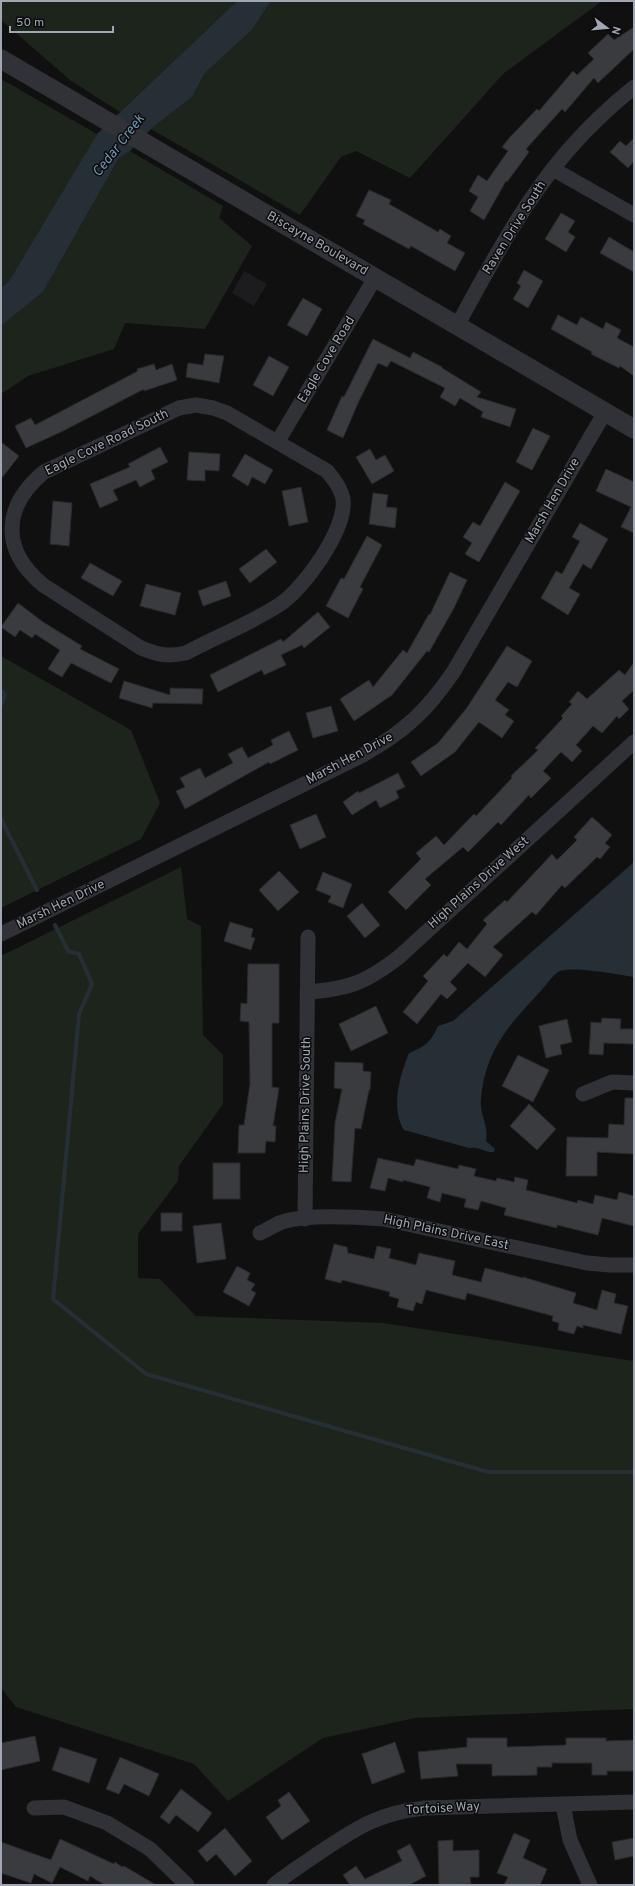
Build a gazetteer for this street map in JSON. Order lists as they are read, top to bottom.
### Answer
{
  "streets": {
    "street": [
      "Raven Drive South",
      "Biscayne Boulevard",
      "Eagle Cove Road",
      "Eagle Cove Road South",
      "Marsh Hen Drive",
      "High Plains Drive West",
      "High Plains Drive South",
      "High Plains Drive East",
      "Tortoise Way"
    ]
  },
  "crossings": [
    ["Raven Drive South", "Biscayne Boulevard"],
    ["Biscayne Boulevard", "Eagle Cove Road"],
    ["Biscayne Boulevard", "Marsh Hen Drive"],
    ["Eagle Cove Road", "Eagle Cove Road South"],
    ["High Plains Drive West", "High Plains Drive South"],
    ["High Plains Drive South", "High Plains Drive East"]
  ],
  "water": ["Cedar Creek"],
  "scale_bar": "50 m",
  "north": "right"
}
